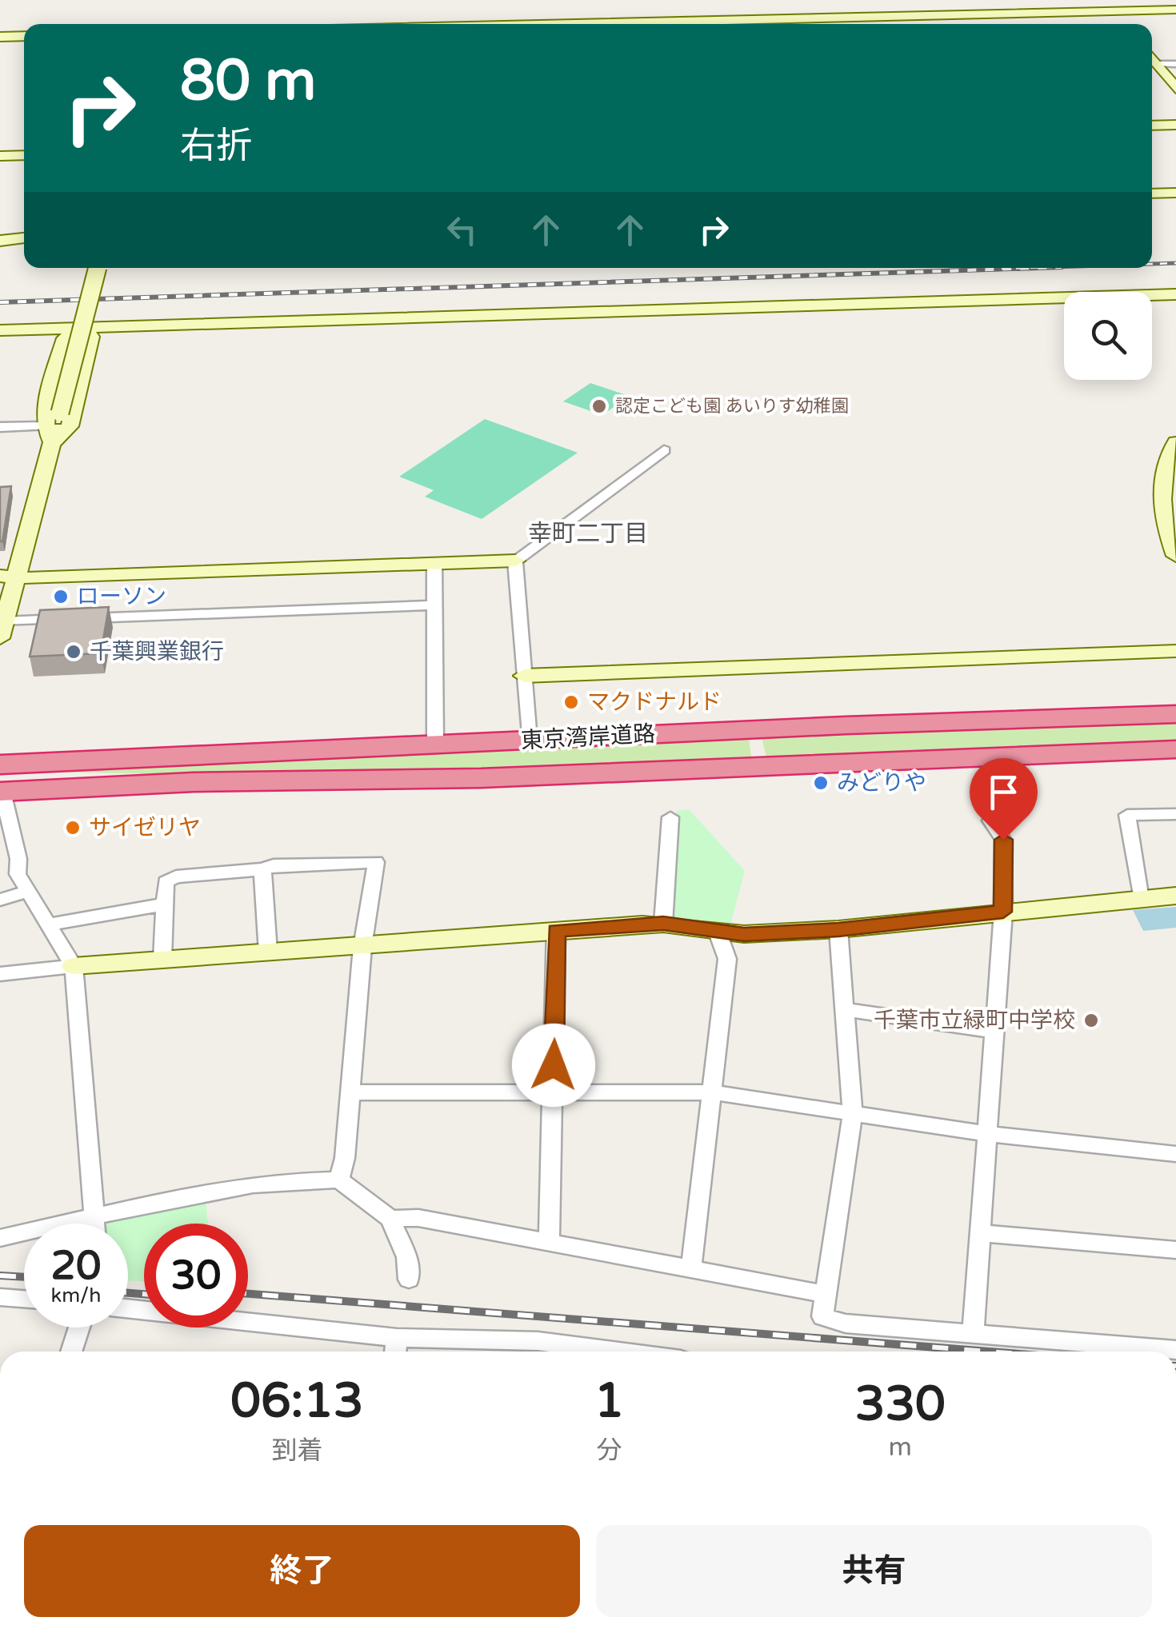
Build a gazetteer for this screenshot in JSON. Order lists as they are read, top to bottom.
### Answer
{
  "streets": {
    "highway": ["東京湾岸道路"]
  },
  "districts": ["幸町二丁目"],
  "places": [
    "認定こども園 あいりす幼稚園",
    "ローソン",
    "千葉興業銀行",
    "マクドナルド",
    "みどりや",
    "サイゼリヤ",
    "千葉市立緑町中学校"
  ],
  "page": {
    "turn": ["80 m", "右折"],
    "speed": "20 km/h",
    "limit": "30",
    "eta": [
      "06:13",
      "到着",
      "1",
      "分",
      "330",
      "m"
    ],
    "buttons": ["終了", "共有"]
  }
}
